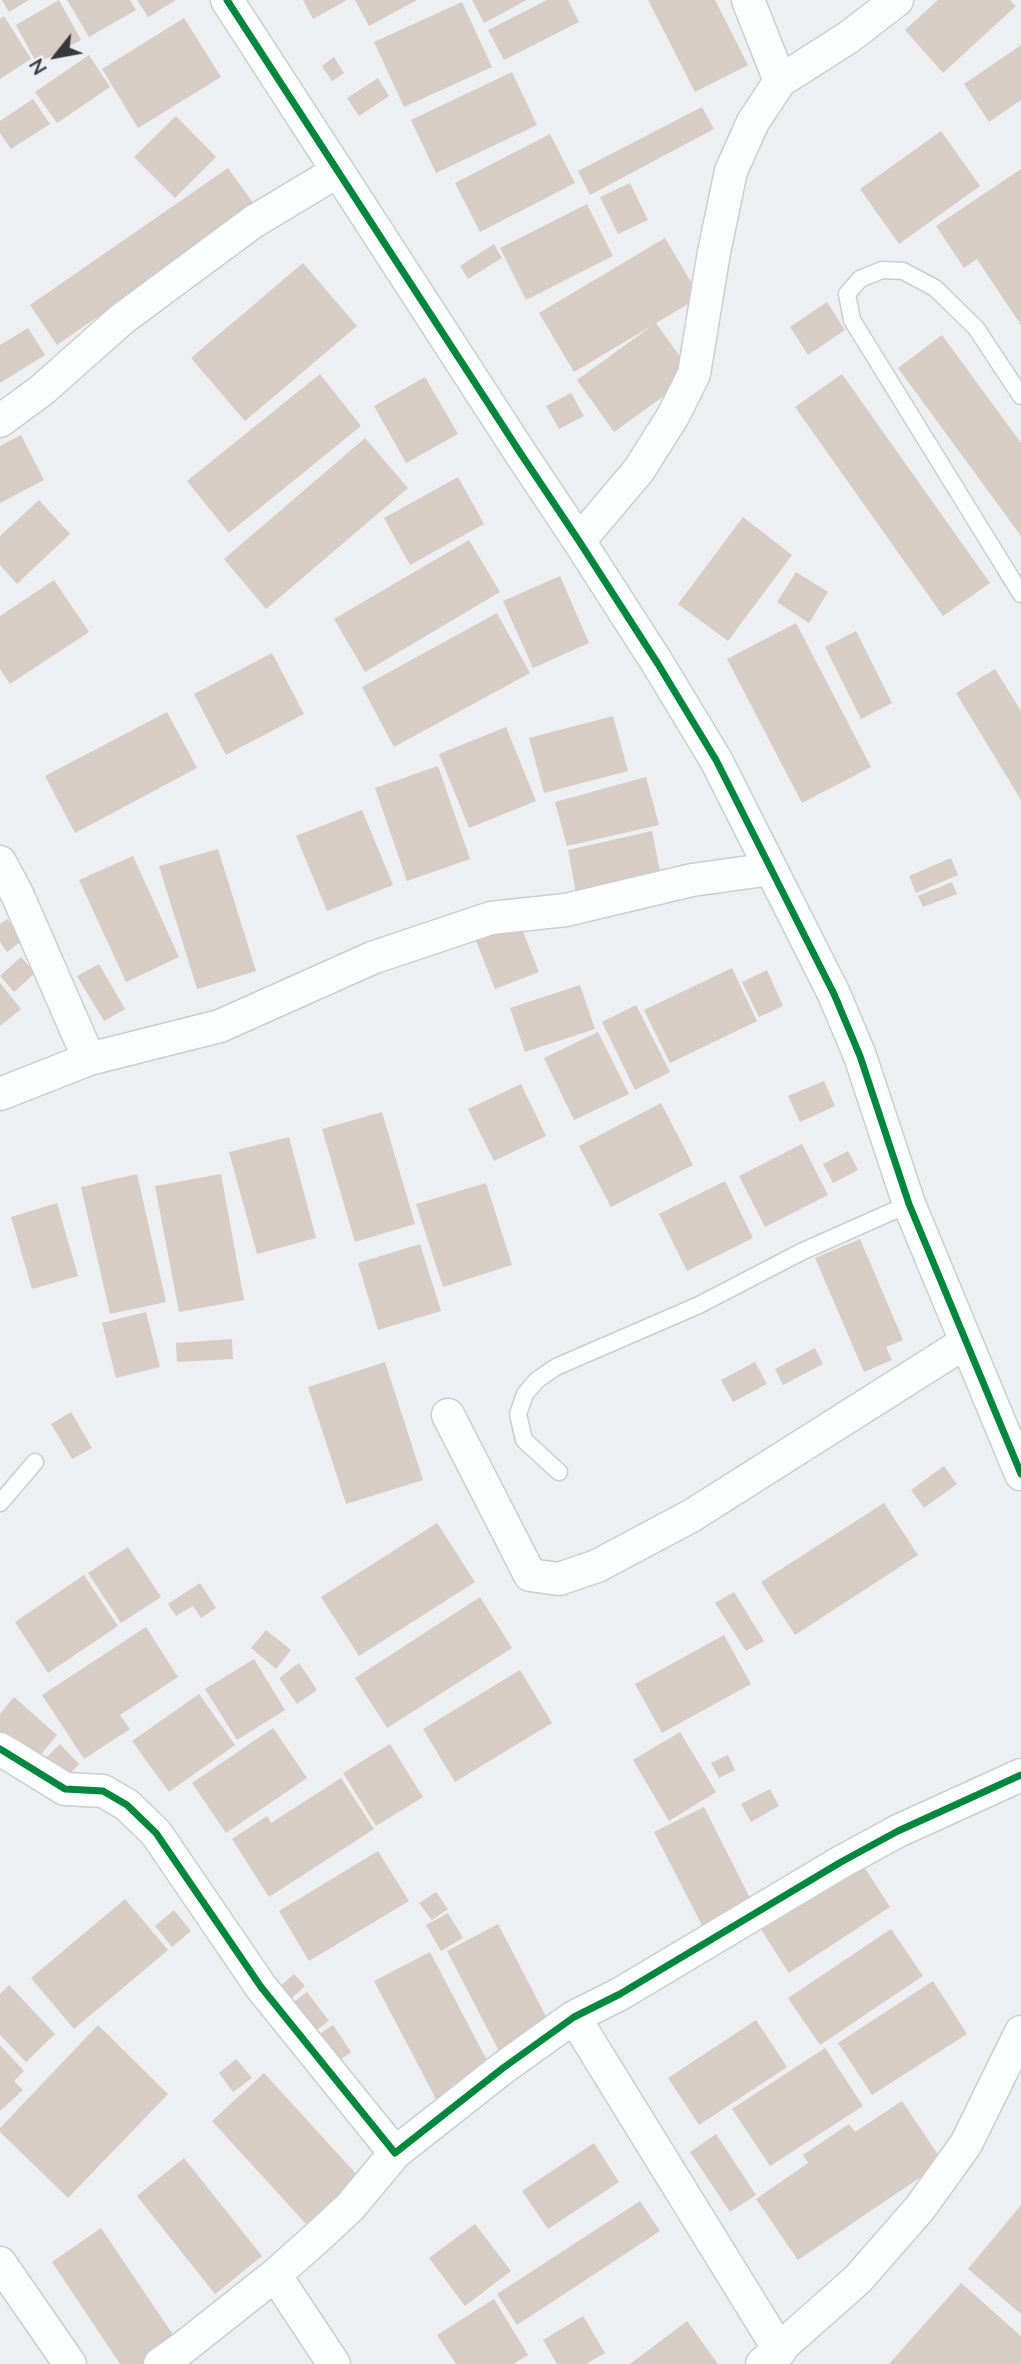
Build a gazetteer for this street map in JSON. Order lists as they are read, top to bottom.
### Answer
{
  "north": "bottom left"
}
